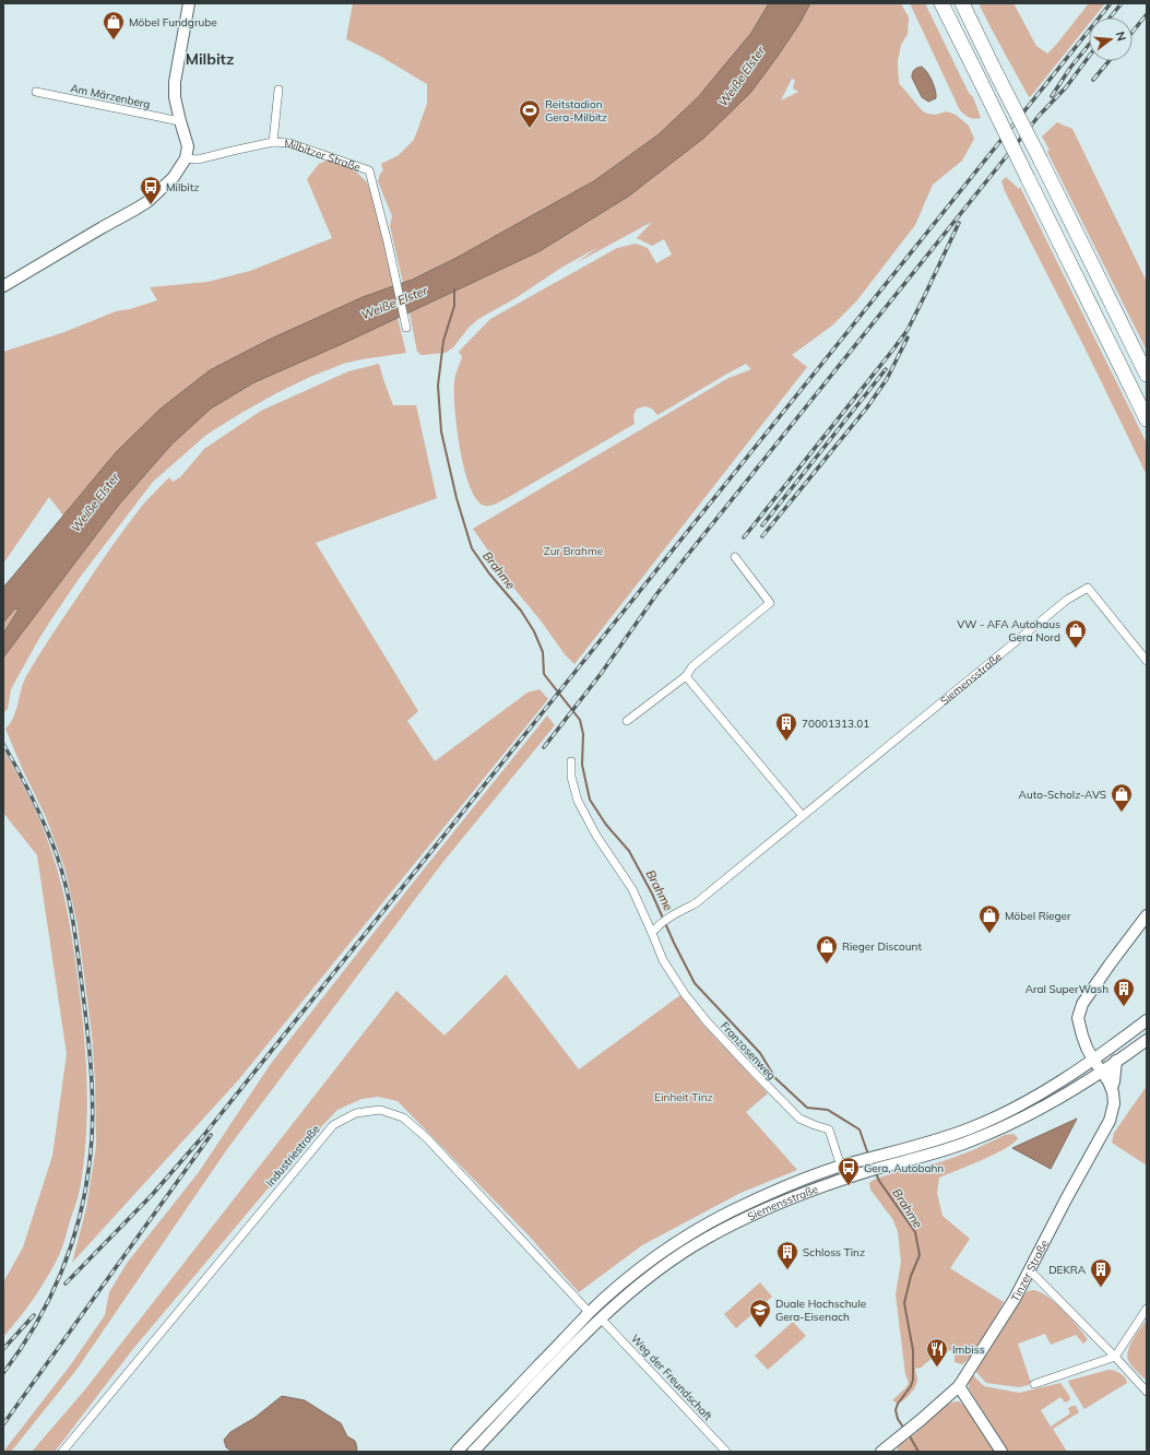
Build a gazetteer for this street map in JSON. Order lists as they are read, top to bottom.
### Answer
{
  "streets": {
    "main road": ["Siemensstraße", "Tinzer Straße"],
    "street": [
      "Am Märzenberg",
      "Milbitzer Straße",
      "Franzosenweg",
      "Industriestraße",
      "Weg der Freundschaft"
    ]
  },
  "crossings": [
    ["Siemensstraße", "Franzosenweg"],
    ["Siemensstraße", "Industriestraße"],
    ["Siemensstraße", "Tinzer Straße"],
    ["Siemensstraße", "Weg der Freundschaft"]
  ],
  "districts": ["Milbitz"],
  "water": ["Weiße Elster", "Brahme"],
  "parks": ["Zur Brahme", "Einheit Tinz"],
  "places": {
    "shop": [
      "Möbel Fundgrube",
      "VW - AFA Autohaus Gera Nord",
      "Auto-Scholz-AVS",
      "Möbel Rieger",
      "Rieger Discount"
    ],
    "sports": ["Reitstadion Gera-Milbitz"],
    "bus stop": ["Milbitz", "Gera, Autobahn"],
    "building": [
      "70001313.01",
      "Aral SuperWash",
      "Schloss Tinz",
      "DEKRA"
    ],
    "school or university": ["Duale Hochschule Gera-Eisenach"],
    "restaurant": ["Imbiss"]
  },
  "north": "right"
}
